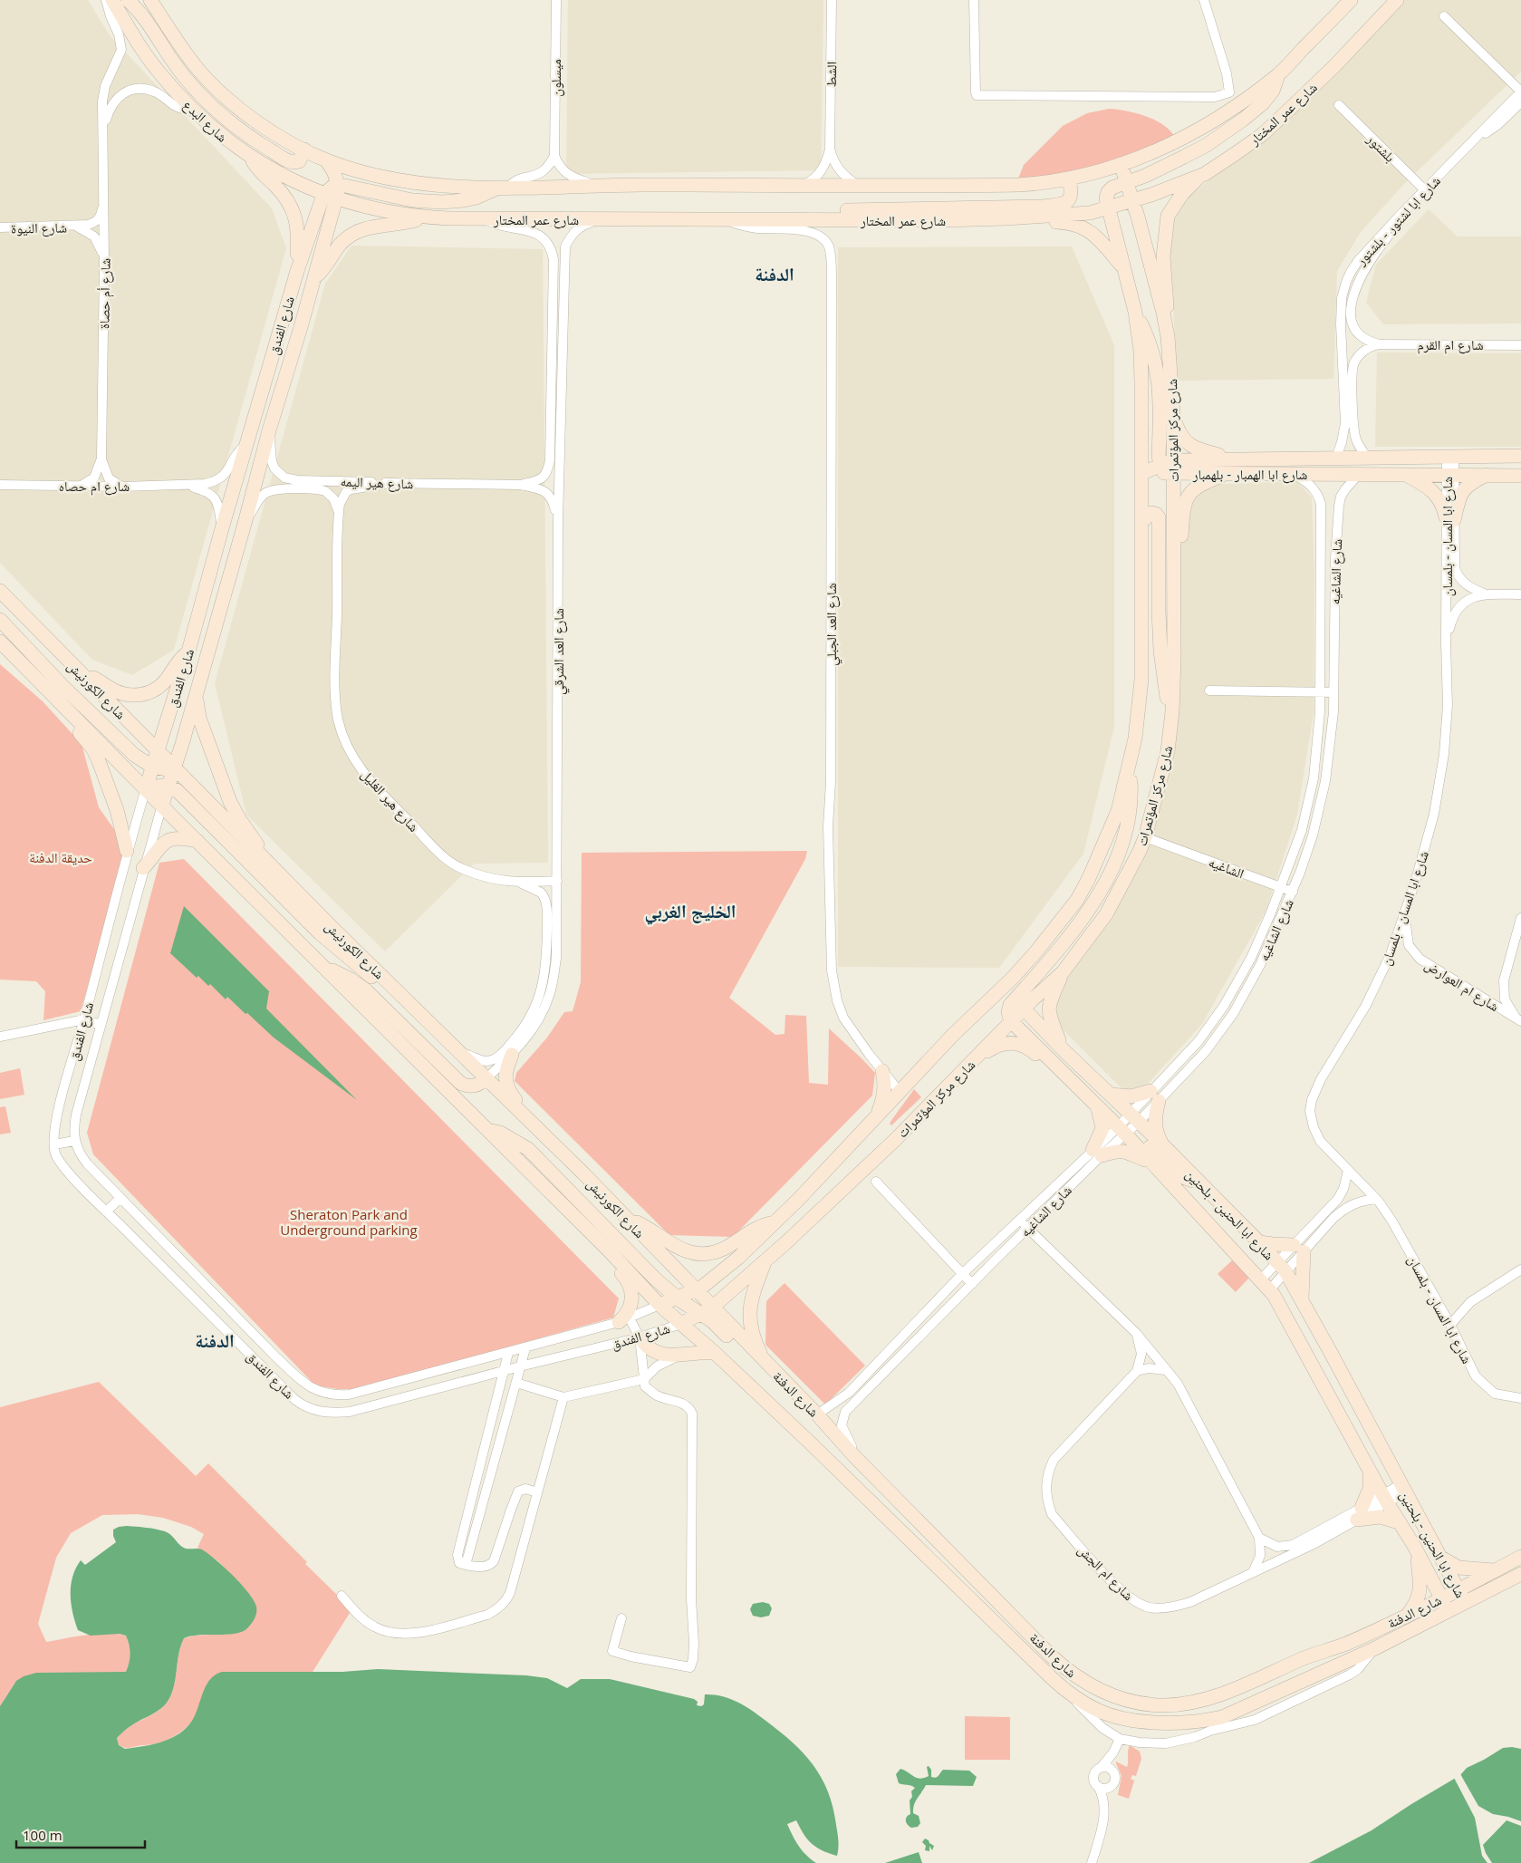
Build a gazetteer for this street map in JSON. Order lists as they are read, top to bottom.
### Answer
{
  "streets": {
    "main road": [
      "شارع عمر المختار",
      "شارع البدع",
      "شارع الفندق",
      "شارع مركز المؤتمرات",
      "شارع ابا الهمبار - بلهمبار",
      "شارع الكورنيش",
      "شارع ابا الحنين - بلحنين",
      "شارع الدفنة"
    ],
    "street": [
      "الشط",
      "ميسلون",
      "بلشتور",
      "شارع ابا لشتور - بلشتور",
      "شارع النيوة",
      "شارع أم حصاة",
      "شارع ام القرم",
      "شارع هير اليمه",
      "شارع ام حصاه",
      "شارع ابا المسان - بلمسان",
      "شارع الشاغيه",
      "شارع العد الجبلي",
      "شارع العد الشرقي",
      "شارع هير الغليل",
      "الشاغيه",
      "شارع ام العوارض",
      "شارع ام الجش"
    ]
  },
  "crossings": [
    ["شارع عمر المختار", "شارع البدع"],
    ["شارع عمر المختار", "شارع الفندق"],
    ["شارع عمر المختار", "شارع مركز المؤتمرات"],
    ["شارع عمر المختار", "شارع هير اليمه"],
    ["شارع عمر المختار", "شارع العد الجبلي"],
    ["شارع عمر المختار", "شارع العد الشرقي"],
    ["شارع البدع", "شارع أم حصاة"],
    ["شارع البدع", "شارع الفندق"],
    ["بلشتور", "شارع ابا لشتور - بلشتور"],
    ["شارع ابا لشتور - بلشتور", "شارع ام القرم"],
    ["شارع ابا لشتور - بلشتور", "شارع ابا الهمبار - بلهمبار"],
    ["شارع النيوة", "شارع أم حصاة"],
    ["شارع أم حصاة", "شارع ام حصاه"],
    ["شارع الفندق", "شارع مركز المؤتمرات"],
    ["شارع الفندق", "شارع هير اليمه"],
    ["شارع الفندق", "شارع ام حصاه"],
    ["شارع الفندق", "شارع الكورنيش"],
    ["شارع الفندق", "شارع الدفنة"],
    ["شارع ام القرم", "شارع ابا الهمبار - بلهمبار"],
    ["شارع مركز المؤتمرات", "شارع ابا الهمبار - بلهمبار"],
    ["شارع مركز المؤتمرات", "شارع الكورنيش"],
    ["شارع مركز المؤتمرات", "الشاغيه"],
    ["شارع مركز المؤتمرات", "شارع ابا الحنين - بلحنين"],
    ["شارع مركز المؤتمرات", "شارع الدفنة"],
    ["شارع ابا الهمبار - بلهمبار", "شارع ابا المسان - بلمسان"],
    ["شارع ابا الهمبار - بلهمبار", "شارع الشاغيه"],
    ["شارع هير اليمه", "شارع العد الشرقي"],
    ["شارع هير اليمه", "شارع هير الغليل"],
    ["شارع ابا المسان - بلمسان", "شارع ام العوارض"],
    ["شارع الشاغيه", "الشاغيه"],
    ["شارع الشاغيه", "شارع ابا الحنين - بلحنين"],
    ["شارع الشاغيه", "شارع الدفنة"],
    ["شارع العد الشرقي", "شارع الكورنيش"],
    ["شارع العد الشرقي", "شارع هير الغليل"],
    ["شارع الكورنيش", "شارع الدفنة"],
    ["شارع ابا الحنين - بلحنين", "شارع الدفنة"],
    ["شارع ابا الحنين - بلحنين", "شارع ام الجش"]
  ],
  "districts": ["الدفنة", "الخليج الغربي", "الدفنة"],
  "parks": ["حديقة الدفنة", "Sheraton Park and Underground parking"],
  "scale_bar": "100 m"
}
